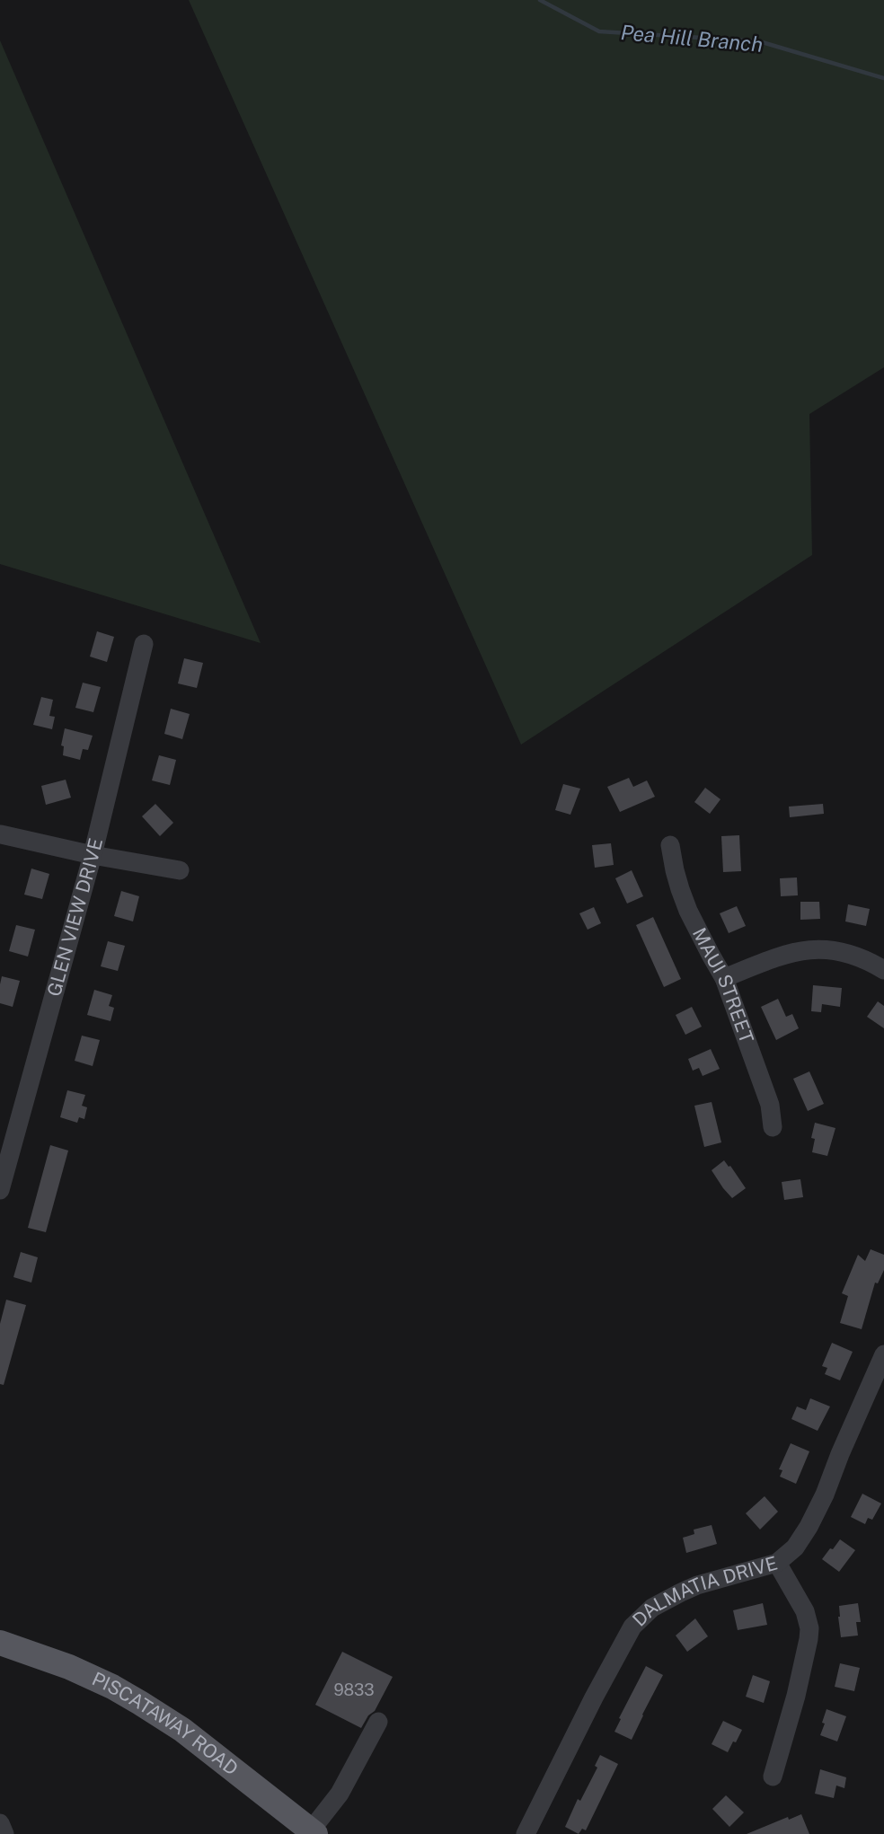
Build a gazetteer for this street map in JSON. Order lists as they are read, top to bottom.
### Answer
{
  "streets": {
    "main road": ["PISCATAWAY ROAD"],
    "street": ["GLEN VIEW DRIVE", "MAUI STREET", "DALMATIA DRIVE"]
  },
  "water": ["Pea Hill Branch"],
  "house_numbers": ["9833"]
}
